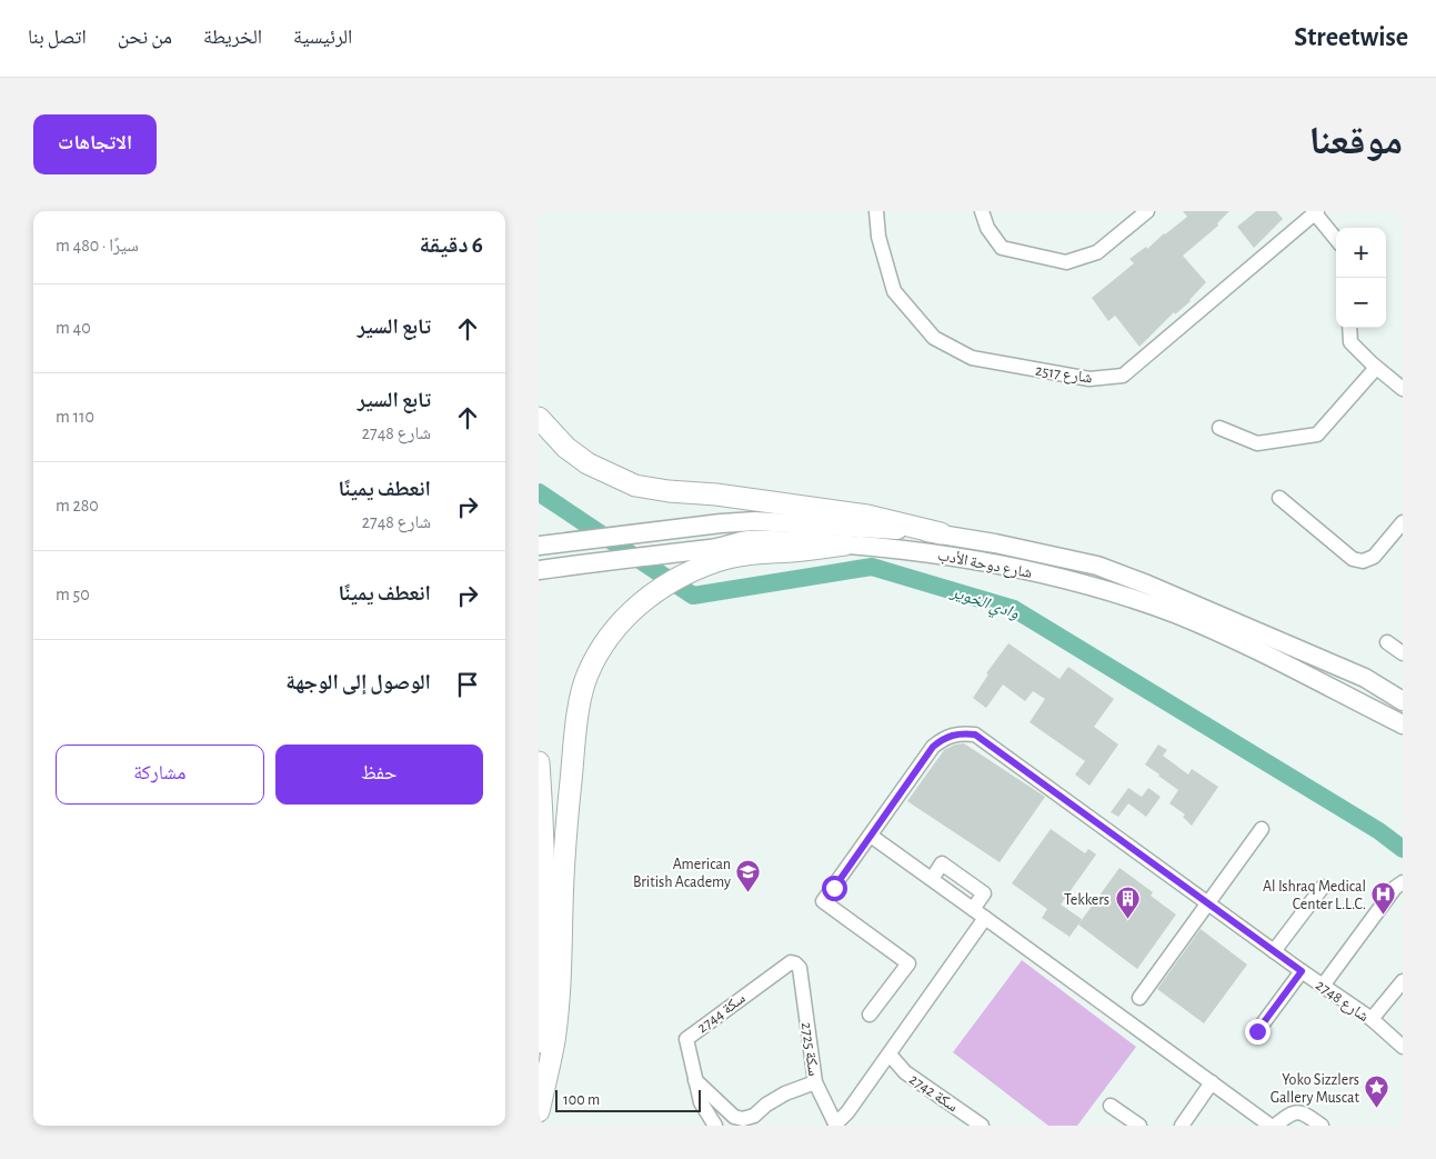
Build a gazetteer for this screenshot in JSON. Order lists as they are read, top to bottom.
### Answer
{
  "streets": {
    "main road": ["شارع دوحة الأدب"],
    "street": [
      "2517 شارع",
      "شارع 2748",
      "سكة 2744",
      "سكة 2725",
      "سكة 2742"
    ]
  },
  "crossings": [
    ["سكة 2744", "سكة 2725"]
  ],
  "water": ["وادي الخوير"],
  "places": {
    "school or university": ["American British Academy"],
    "hospital": ["Al Ishraq Medical Center L.L.C."],
    "building": ["Tekkers"],
    "place": ["Yoko Sizzlers Gallery Muscat"]
  },
  "scale_bar": "100 m",
  "page": {
    "header": "Streetwise",
    "nav": [
      "الرئيسية",
      "الخريطة",
      "من نحن",
      "اتصل بنا"
    ],
    "title": "موقعنا",
    "buttons": [
      "الاتجاهات",
      ["حفظ", "مشاركة"]
    ],
    "heading": ["6 دقيقة", "سيرًا · 480 m"],
    "map_buttons": ["+", "−"],
    "list": [
      ["تابع السير", "40 m"],
      ["تابع السير", "شارع 2748", "110 m"],
      ["انعطف يمينًا", "شارع 2748", "280 m"],
      ["انعطف يمينًا", "50 m"],
      "الوصول إلى الوجهة"
    ],
    "scale": "100 m"
  }
}
